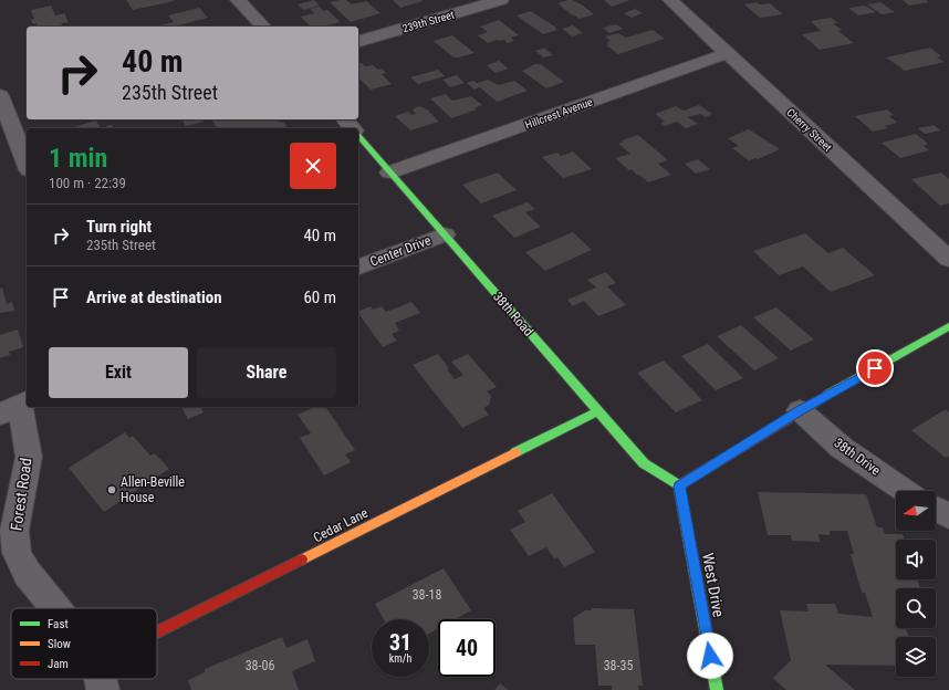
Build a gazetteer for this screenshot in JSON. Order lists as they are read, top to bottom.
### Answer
{
  "streets": {
    "street": [
      "239th Street",
      "Hillcrest Avenue",
      "Cherry Street",
      "Center Drive",
      "38th Road",
      "38th Drive",
      "Forest Road",
      "Cedar Lane",
      "West Drive"
    ]
  },
  "crossings": [
    ["Hillcrest Avenue", "Cherry Street"],
    ["Hillcrest Avenue", "38th Road"],
    ["Center Drive", "38th Road"],
    ["38th Road", "Cedar Lane"],
    ["38th Road", "West Drive"]
  ],
  "places": ["Allen-Beville House"],
  "house_numbers": ["38-18", "38-06", "38-35"],
  "legend": ["Fast", "Slow", "Jam"],
  "north": "left",
  "page": {
    "turn": ["40 m", "235th Street"],
    "heading": ["1 min", "100 m · 22:39"],
    "list": [
      {
        "name": "Turn right",
        "note": "235th Street",
        "value": "40 m"
      },
      {
        "name": "Arrive at destination",
        "value": "60 m"
      }
    ],
    "buttons": ["Exit", "Share"],
    "speed": "31 km/h",
    "limit": "40"
  }
}
